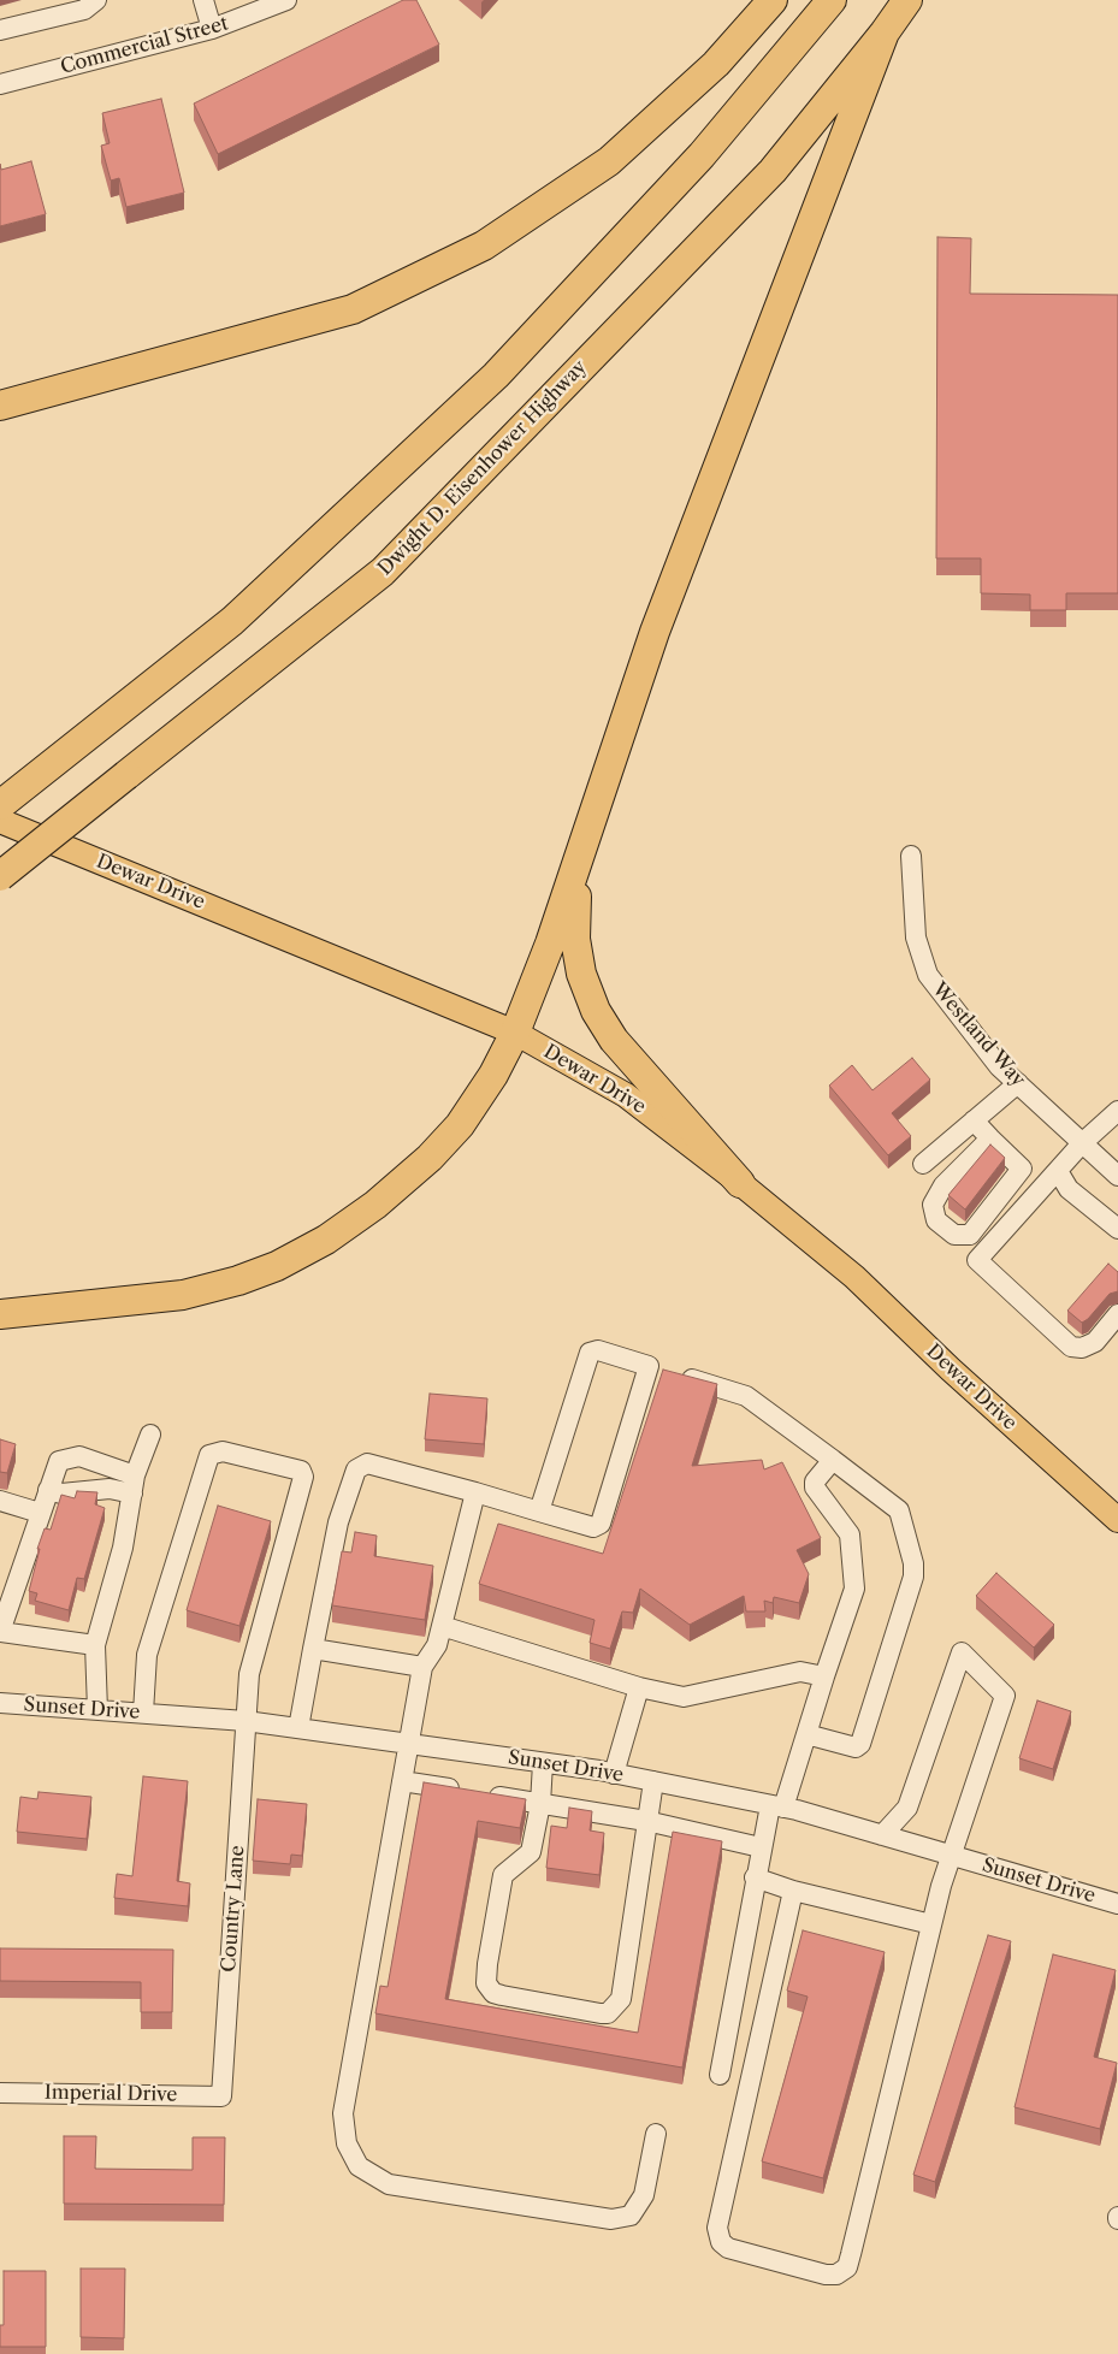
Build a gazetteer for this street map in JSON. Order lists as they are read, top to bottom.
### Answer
{
  "streets": {
    "highway": ["Dwight D. Eisenhower Highway"],
    "main road": ["Dewar Drive"],
    "street": [
      "Commercial Street",
      "Westland Way",
      "Sunset Drive",
      "Country Lane",
      "Imperial Drive"
    ]
  },
  "crossings": [
    ["Sunset Drive", "Country Lane"],
    ["Country Lane", "Imperial Drive"]
  ]
}
